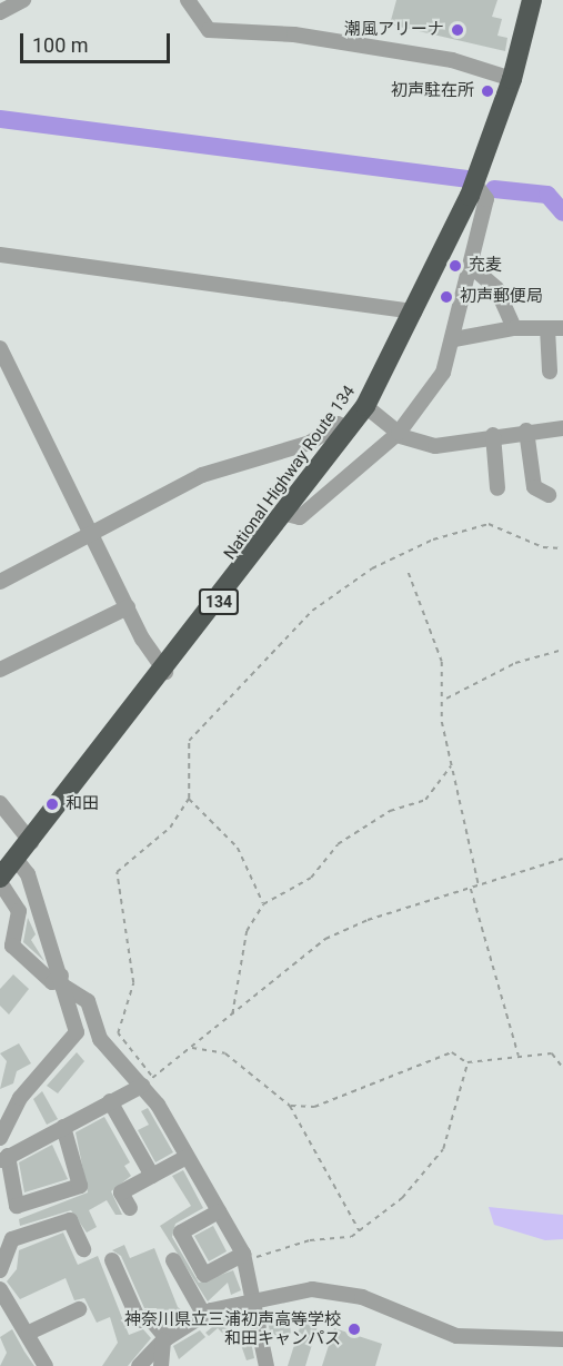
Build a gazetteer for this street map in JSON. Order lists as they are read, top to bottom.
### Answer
{
  "streets": {
    "highway": ["National Highway Route 134", "134"]
  },
  "places": [
    "潮風アリーナ",
    "初声駐在所",
    "充麦",
    "初声郵便局",
    "和田",
    "神奈川県立三浦初声高等学校 和田キャンパス"
  ],
  "scale_bar": "100 m"
}
